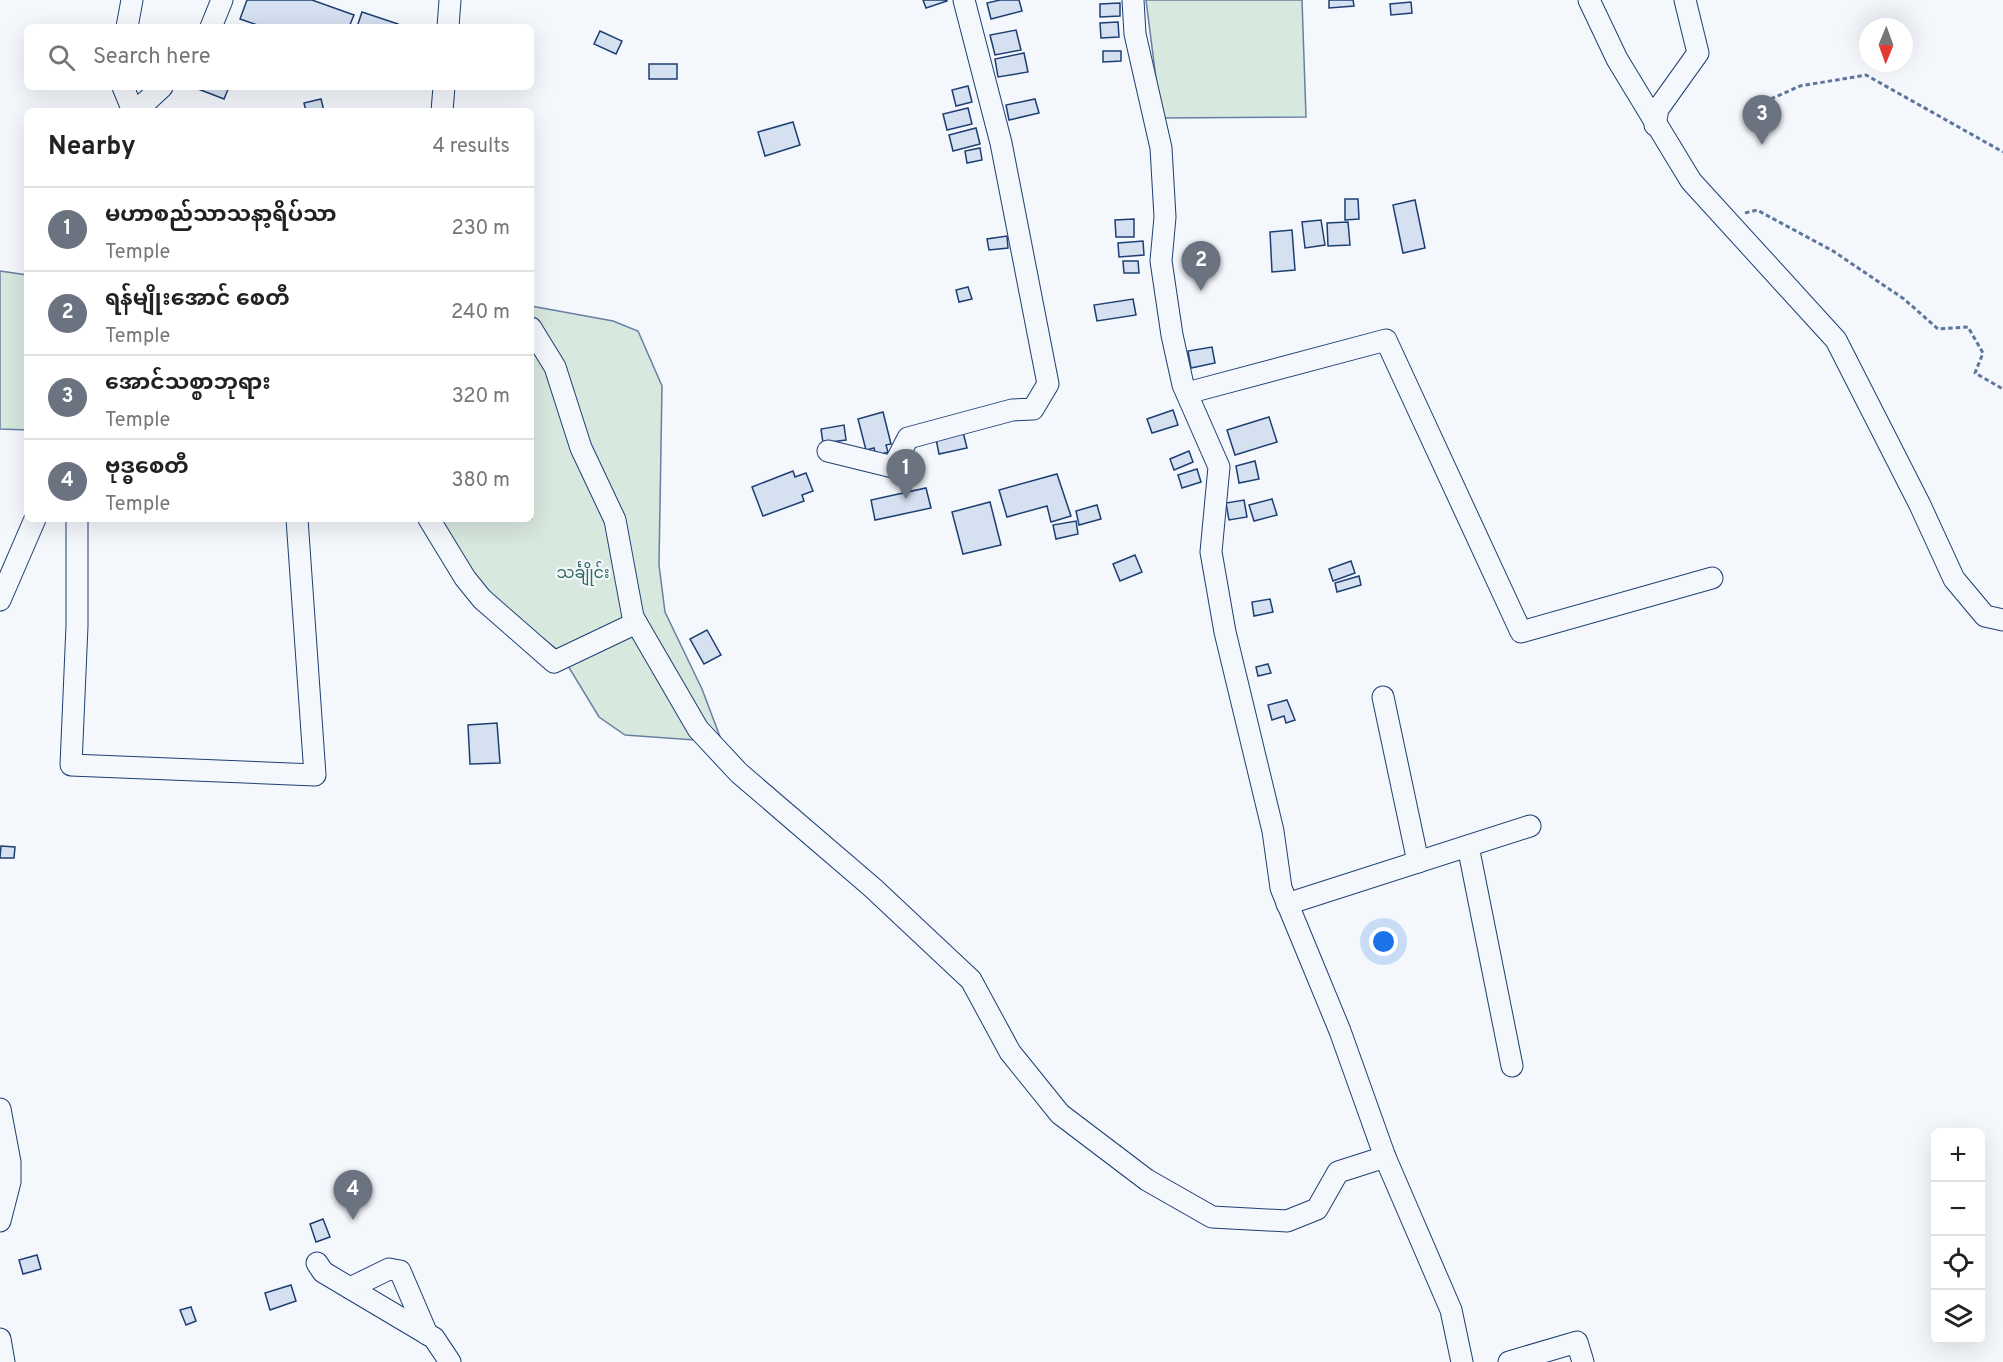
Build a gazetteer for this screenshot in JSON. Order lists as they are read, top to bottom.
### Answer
{
  "parks": ["သင်္ချိုင်း"],
  "north": "bottom",
  "page": {
    "search": "Search here",
    "pins": [
      "3",
      "2",
      "1",
      "4"
    ],
    "heading": ["Nearby", "4 results"],
    "list": [
      {
        "mark": "1",
        "name": "မဟာစည်သာသနာ့ရိပ်သာ",
        "note": "Temple",
        "value": "230 m"
      },
      {
        "mark": "2",
        "name": "ရန်မျိုးအောင် စေတီ",
        "note": "Temple",
        "value": "240 m"
      },
      {
        "mark": "3",
        "name": "အောင်သစ္စာဘုရား",
        "note": "Temple",
        "value": "320 m"
      },
      {
        "mark": "4",
        "name": "ဗုဒ္ဓစေတီ",
        "note": "Temple",
        "value": "380 m"
      }
    ],
    "map_buttons": ["+", "−"]
  }
}
